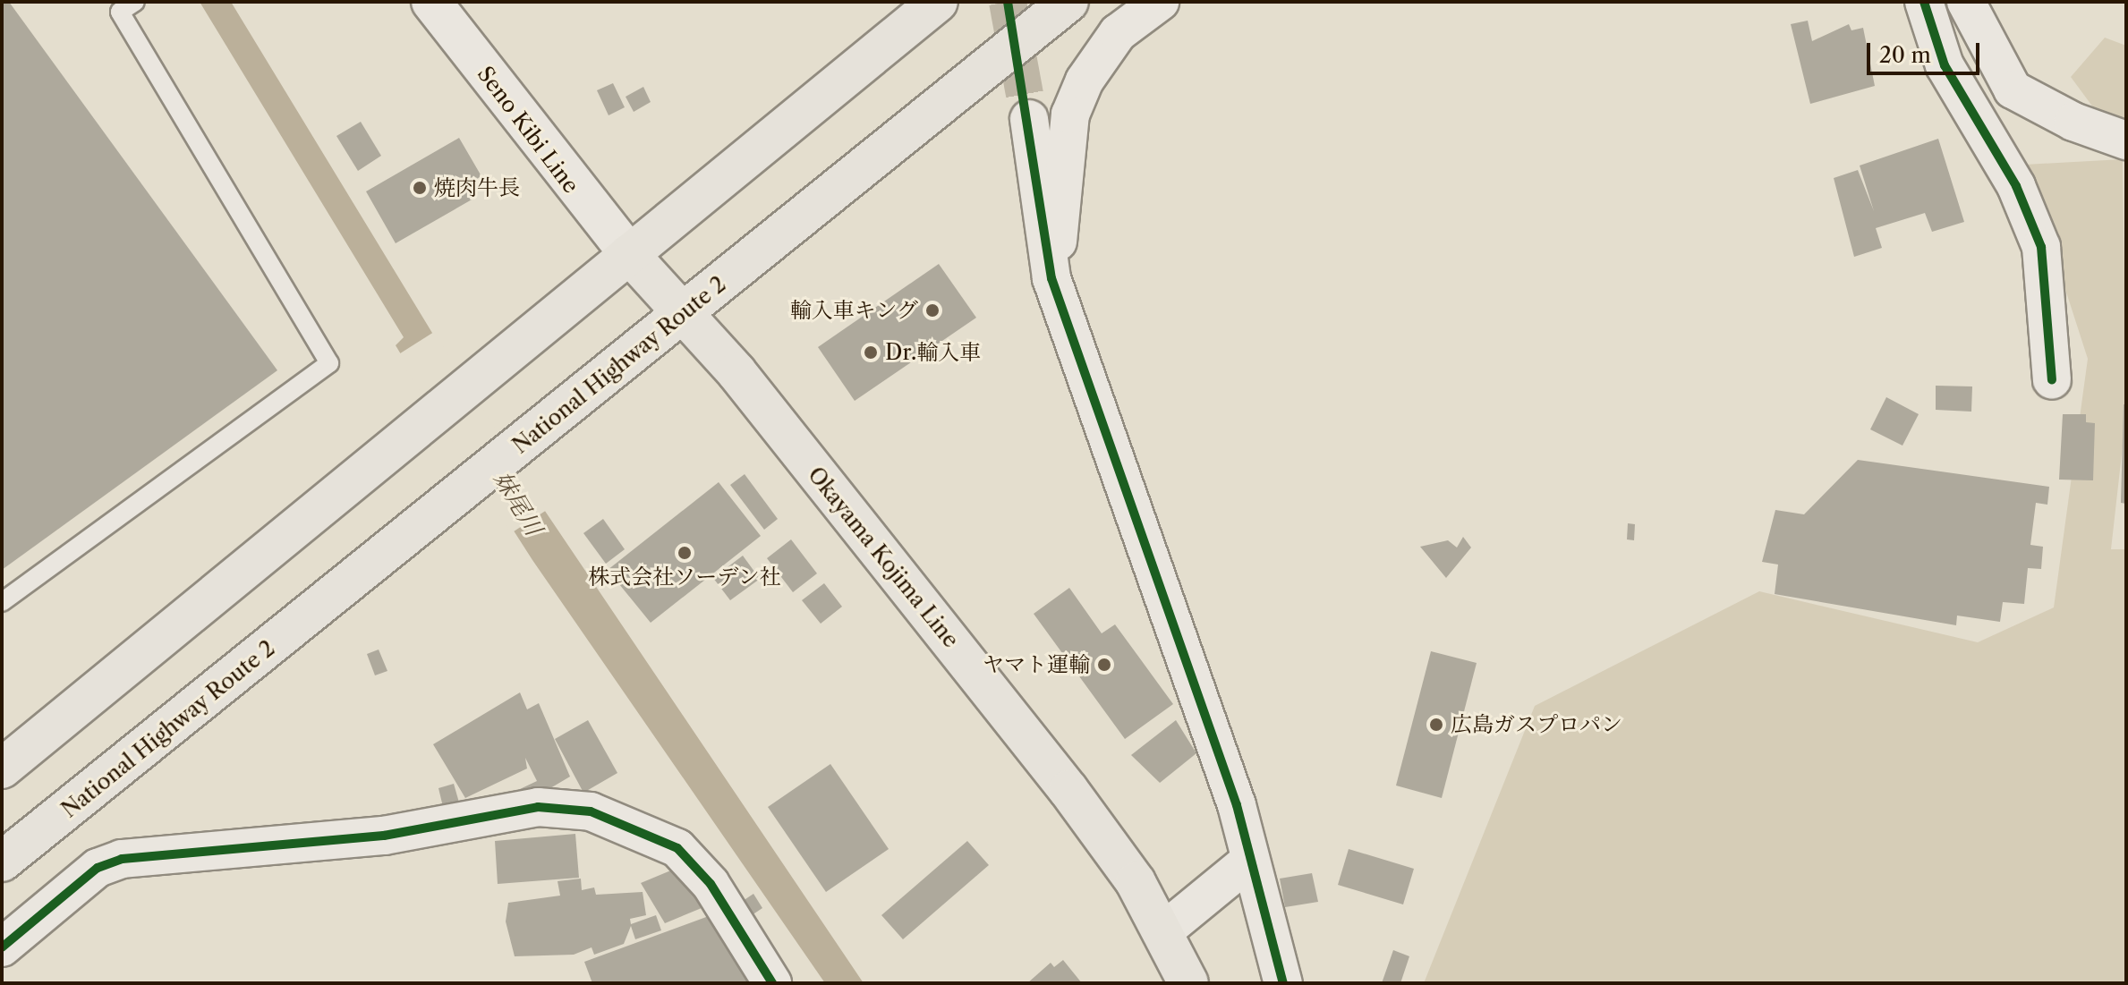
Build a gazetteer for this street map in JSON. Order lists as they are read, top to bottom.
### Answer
{
  "streets": {
    "main road": ["Seno Kibi Line", "National Highway Route 2", "Okayama Kojima Line"]
  },
  "crossings": [
    ["Seno Kibi Line", "Okayama Kojima Line"],
    ["National Highway Route 2", "Okayama Kojima Line"]
  ],
  "water": ["妹尾川"],
  "places": [
    "焼肉牛長",
    "輸入車キング",
    "Dr.輸入車",
    "株式会社ソーデン社",
    "ヤマト運輸",
    "広島ガスプロパン"
  ],
  "scale_bar": "20 m"
}
